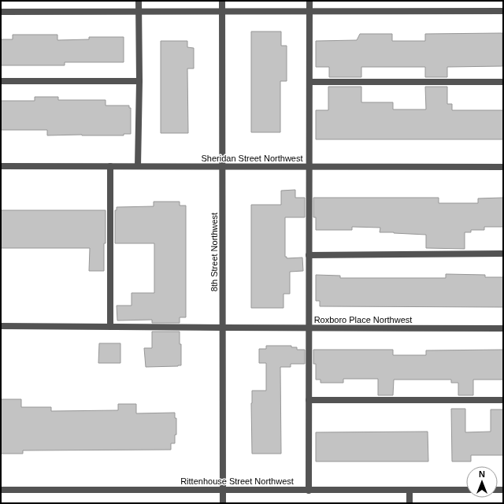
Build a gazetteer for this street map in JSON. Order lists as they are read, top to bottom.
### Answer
{
  "streets": {
    "street": [
      "Sheridan Street Northwest",
      "8th Street Northwest",
      "Roxboro Place Northwest",
      "Rittenhouse Street Northwest"
    ]
  },
  "crossings": [
    ["Sheridan Street Northwest", "8th Street Northwest"],
    ["8th Street Northwest", "Roxboro Place Northwest"],
    ["8th Street Northwest", "Rittenhouse Street Northwest"]
  ],
  "north": "top"
}
